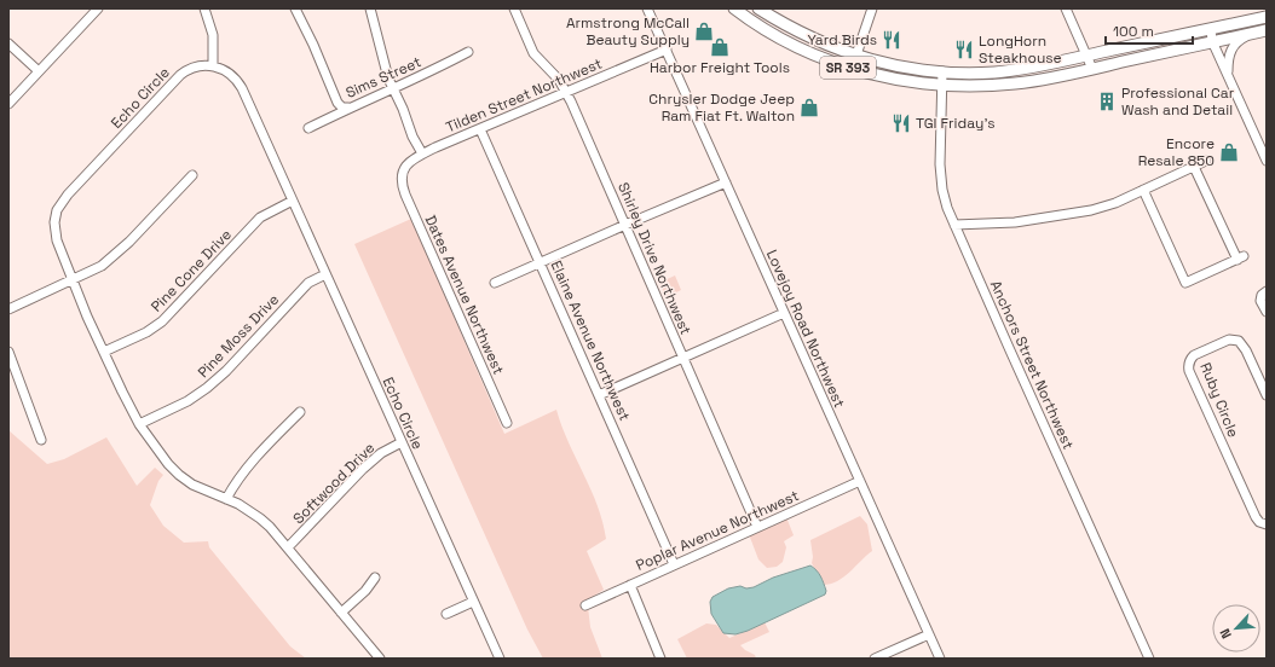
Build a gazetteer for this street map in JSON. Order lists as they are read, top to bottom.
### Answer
{
  "streets": {
    "main road": ["SR 393"],
    "street": [
      "Sims Street",
      "Tilden Street Northwest",
      "Echo Circle",
      "Shirley Drive Northwest",
      "Pine Cone Drive",
      "Dates Avenue Northwest",
      "Lovejoy Road Northwest",
      "Pine Moss Drive",
      "Elaine Avenue Northwest",
      "Anchors Street Northwest",
      "Ruby Circle",
      "Softwood Drive",
      "Poplar Avenue Northwest"
    ]
  },
  "crossings": [
    ["SR 393", "Anchors Street Northwest"],
    ["Tilden Street Northwest", "Shirley Drive Northwest"],
    ["Tilden Street Northwest", "Dates Avenue Northwest"],
    ["Tilden Street Northwest", "Lovejoy Road Northwest"],
    ["Tilden Street Northwest", "Elaine Avenue Northwest"],
    ["Echo Circle", "Pine Cone Drive"],
    ["Echo Circle", "Pine Moss Drive"],
    ["Echo Circle", "Softwood Drive"],
    ["Shirley Drive Northwest", "Poplar Avenue Northwest"],
    ["Lovejoy Road Northwest", "Poplar Avenue Northwest"],
    ["Elaine Avenue Northwest", "Poplar Avenue Northwest"]
  ],
  "places": {
    "shop": [
      "Armstrong McCall Beauty Supply",
      "Harbor Freight Tools",
      "Chrysler Dodge Jeep Ram Fiat Ft. Walton",
      "Encore Resale 850"
    ],
    "restaurant": ["Yard Birds", "LongHorn Steakhouse", "TGI Friday's"],
    "building": ["Professional Car Wash and Detail"]
  },
  "scale_bar": "100 m",
  "north": "bottom left"
}
